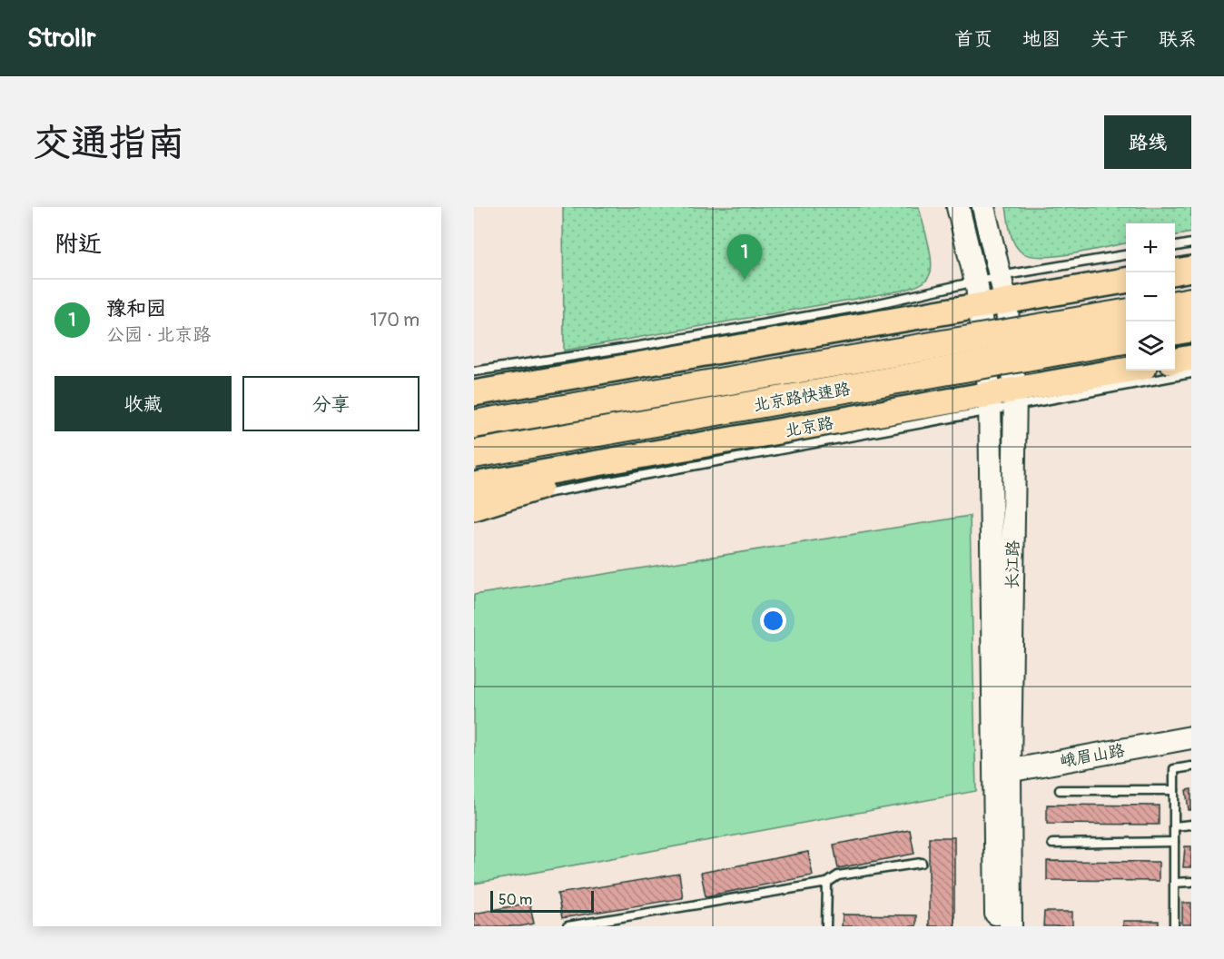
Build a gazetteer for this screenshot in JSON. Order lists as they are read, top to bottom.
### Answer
{
  "streets": {
    "highway": ["北京路快速路"],
    "main road": ["北京路"],
    "street": ["长江路", "峨眉山路"]
  },
  "crossings": [
    ["北京路", "长江路"],
    ["长江路", "峨眉山路"]
  ],
  "scale_bar": "50 m",
  "page": {
    "header": "Strollr",
    "nav": [
      "首页",
      "地图",
      "关于",
      "联系"
    ],
    "buttons": [
      "路线",
      ["收藏", "分享"]
    ],
    "title": "交通指南",
    "heading": "附近",
    "map_buttons": ["+", "−"],
    "pins": "1",
    "list": [
      {
        "mark": "1",
        "name": "豫和园",
        "note": "公园 · 北京路",
        "value": "170 m"
      }
    ],
    "scale": "50 m"
  }
}
